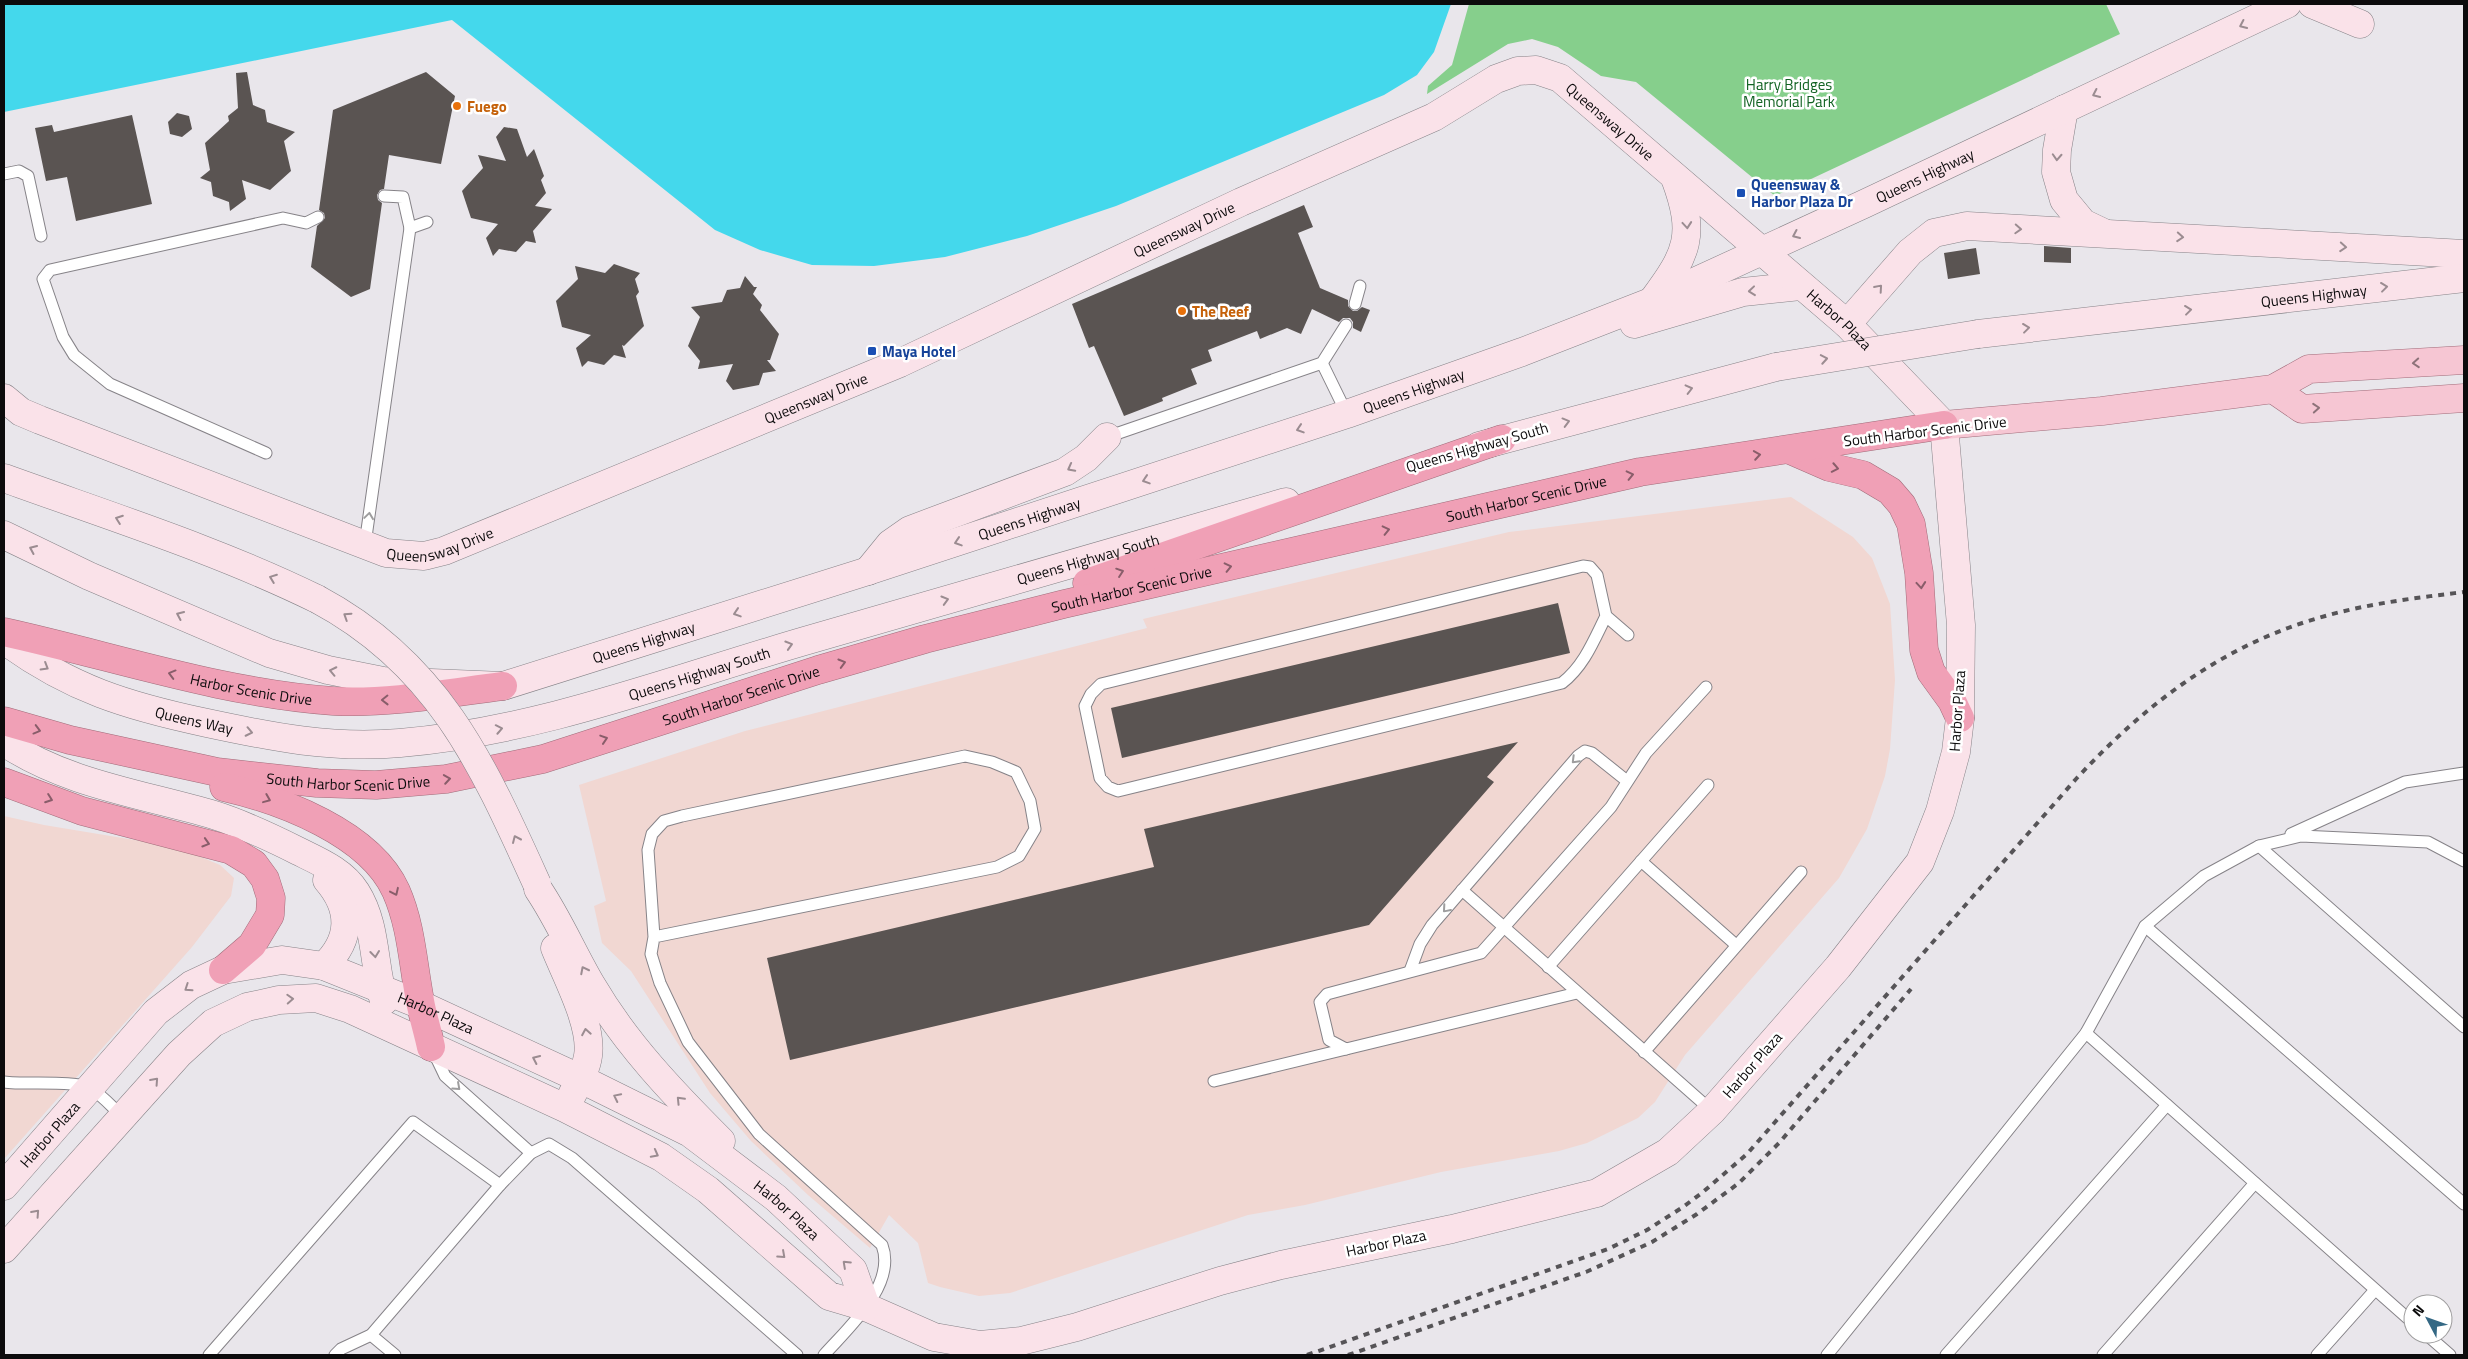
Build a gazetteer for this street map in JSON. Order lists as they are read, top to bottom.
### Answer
{
  "streets": {
    "highway": ["South Harbor Scenic Drive", "Harbor Scenic Drive"],
    "main road": [
      "Queensway Drive",
      "Queens Highway",
      "Harbor Plaza",
      "Queens Highway South",
      "Queens Way"
    ]
  },
  "crossings": [
    ["Queensway Drive", "Queens Highway"],
    ["Queensway Drive", "Harbor Plaza"],
    ["Queens Highway", "Harbor Plaza"],
    ["Queens Highway", "Queens Highway South"],
    ["Queens Highway", "Harbor Scenic Drive"],
    ["Harbor Plaza", "South Harbor Scenic Drive"],
    ["Queens Highway South", "Queens Way"]
  ],
  "one_way": ["Harbor Scenic Drive"],
  "parks": ["Harry Bridges Memorial Park"],
  "places": {
    "other": ["Fuego", "The Reef"],
    "transit": ["Queensway & Harbor Plaza Dr", "Maya Hotel"]
  },
  "north": "top left"
}
